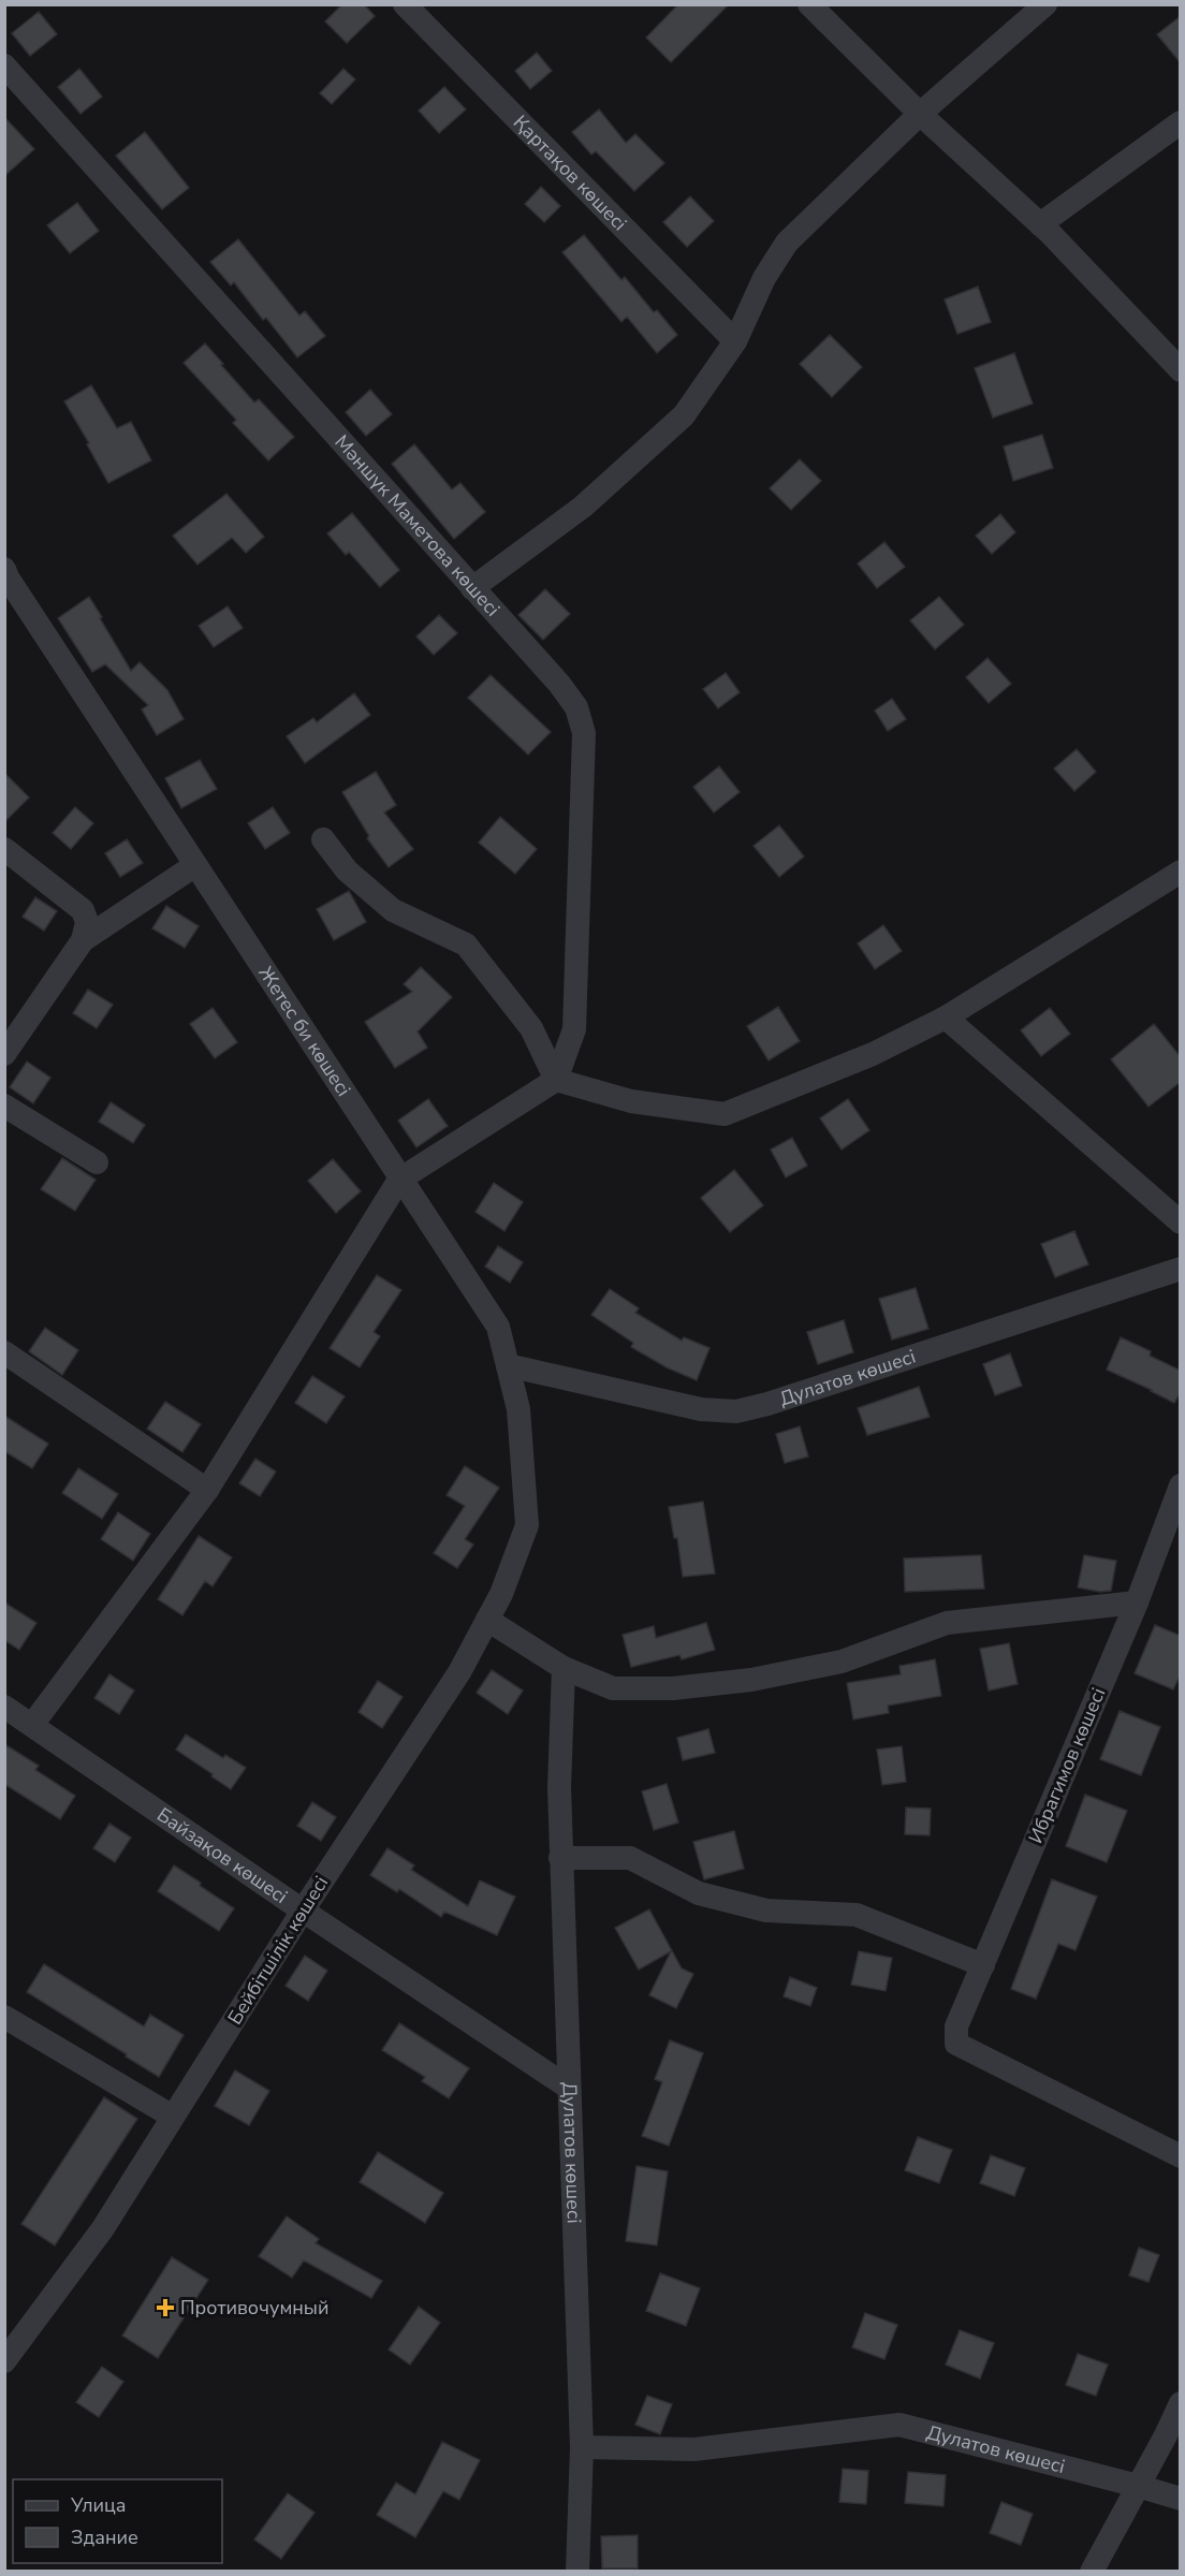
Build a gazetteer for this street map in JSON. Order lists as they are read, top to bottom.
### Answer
{
  "streets": {
    "street": [
      "Қартақов көшесі",
      "Мәншүк Маметова көшесі",
      "Жетес би көшесі",
      "Дулатов көшесі",
      "Ибрагимов көшесі",
      "Байзақов көшесі",
      "Бейбітшілік көшесі"
    ]
  },
  "crossings": [
    ["Жетес би көшесі", "Дулатов көшесі"],
    ["Жетес би көшесі", "Бейбітшілік көшесі"],
    ["Дулатов көшесі", "Байзақов көшесі"],
    ["Байзақов көшесі", "Бейбітшілік көшесі"]
  ],
  "places": {
    "health": ["Противочумный"]
  },
  "legend": ["Улица", "Здание"]
}
